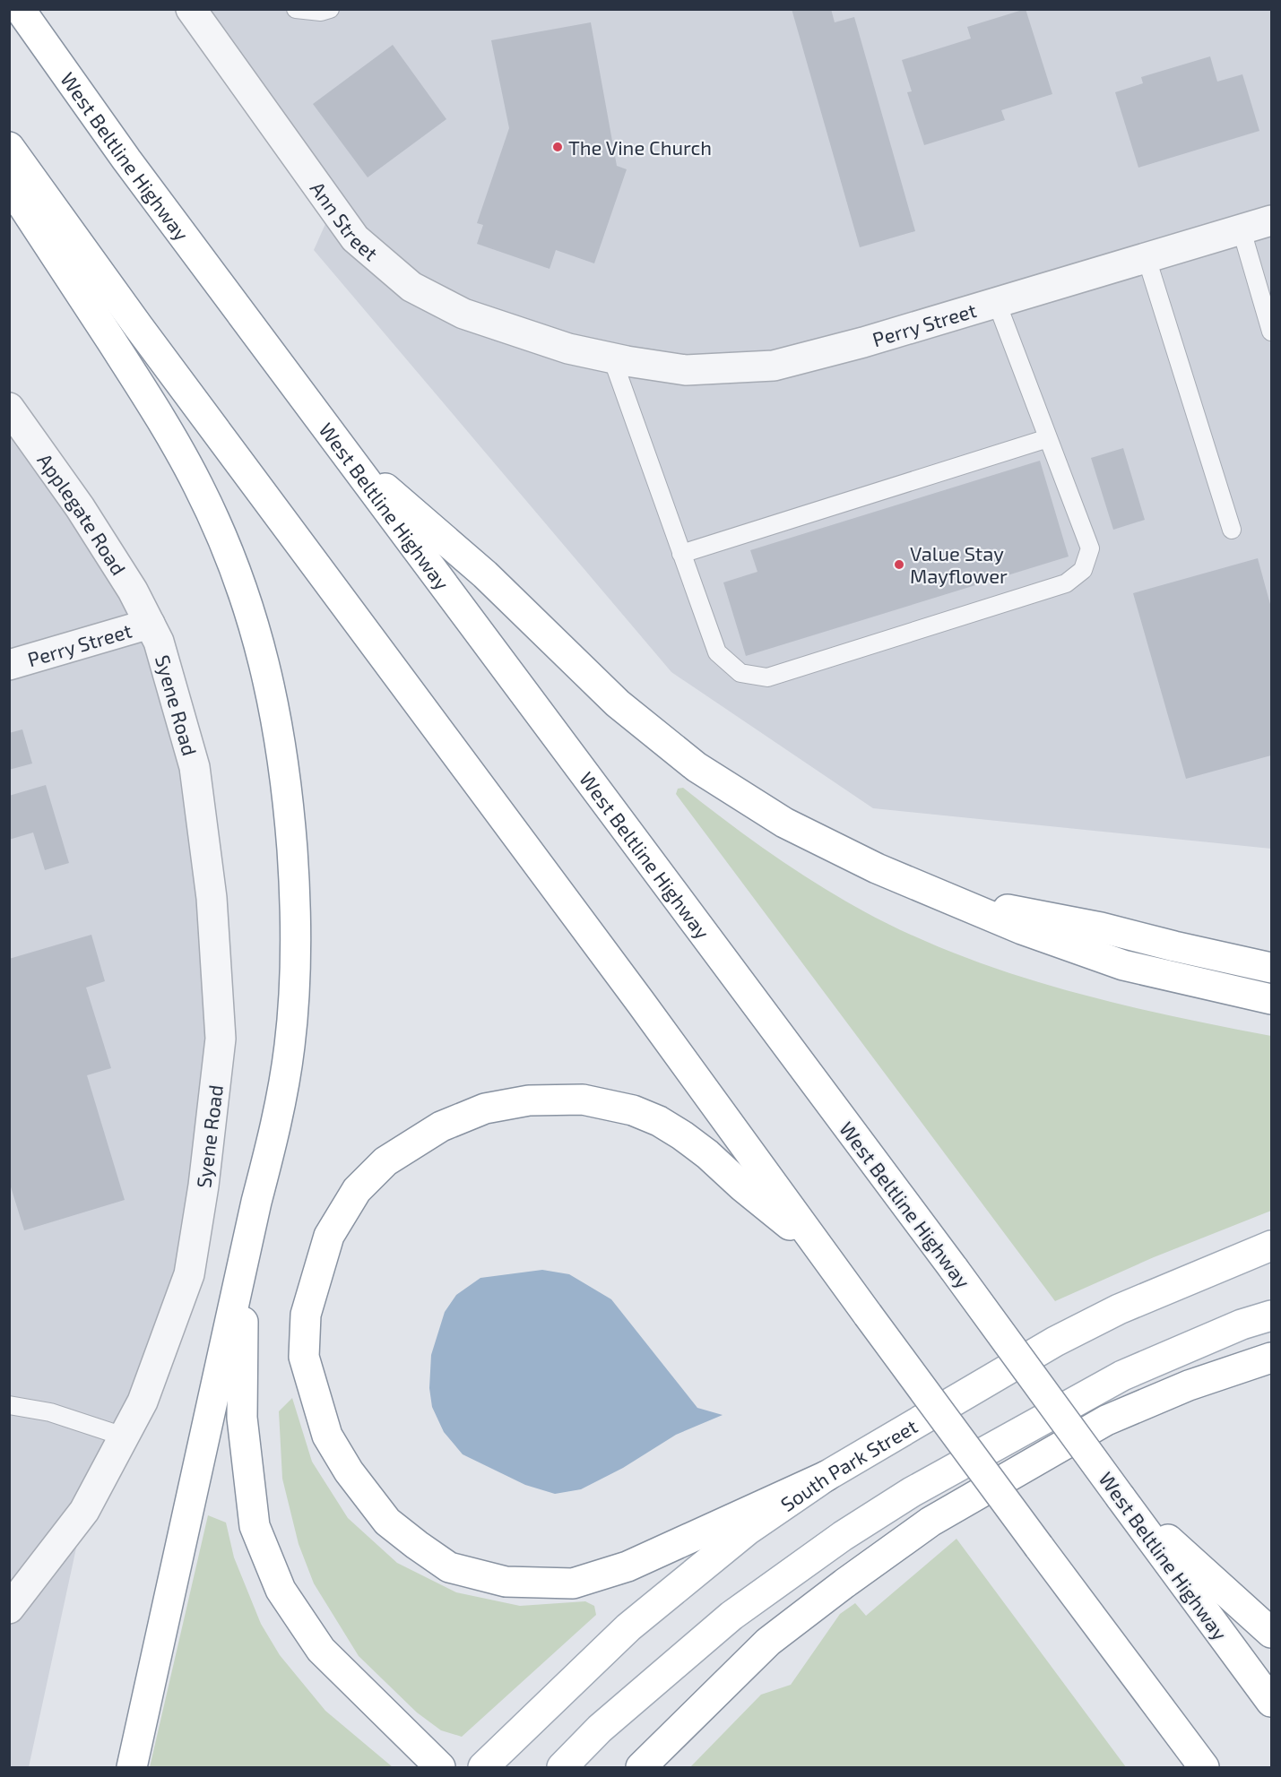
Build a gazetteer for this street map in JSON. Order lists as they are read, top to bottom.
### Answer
{
  "streets": {
    "main road": ["West Beltline Highway", "South Park Street"],
    "street": [
      "Ann Street",
      "Perry Street",
      "Applegate Road",
      "Syene Road"
    ]
  },
  "crossings": [
    ["Ann Street", "Perry Street"],
    ["Perry Street", "Applegate Road"],
    ["Perry Street", "Syene Road"],
    ["Applegate Road", "Syene Road"]
  ],
  "places": ["The Vine Church", "Value Stay Mayflower"]
}
